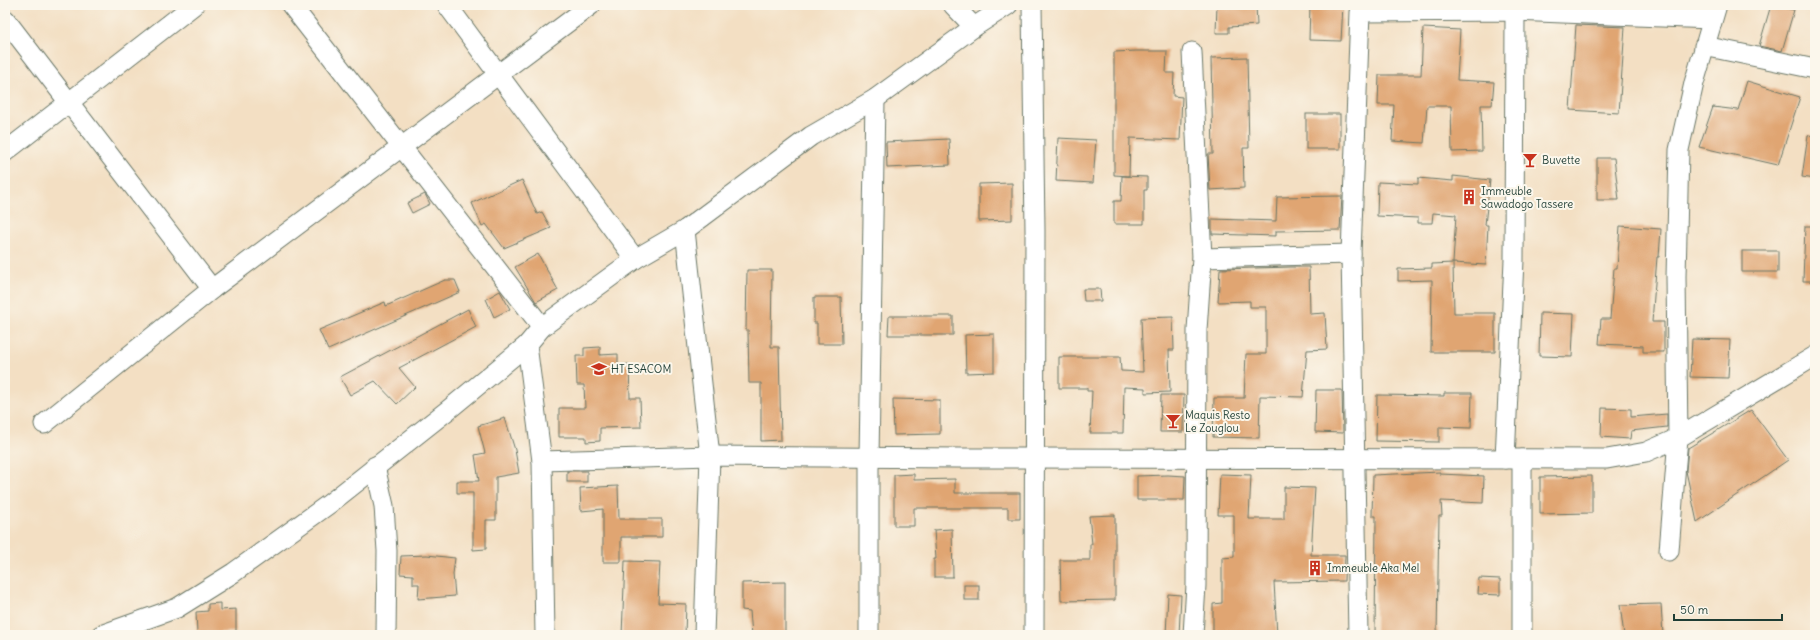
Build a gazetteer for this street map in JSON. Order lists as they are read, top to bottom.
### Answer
{
  "places": {
    "bar": ["Buvette", "Maquis Resto Le Zouglou"],
    "building": ["Immeuble Sawadogo Tassere", "Immeuble Aka Mel"],
    "school or university": ["HT ESACOM"]
  },
  "scale_bar": "50 m"
}
